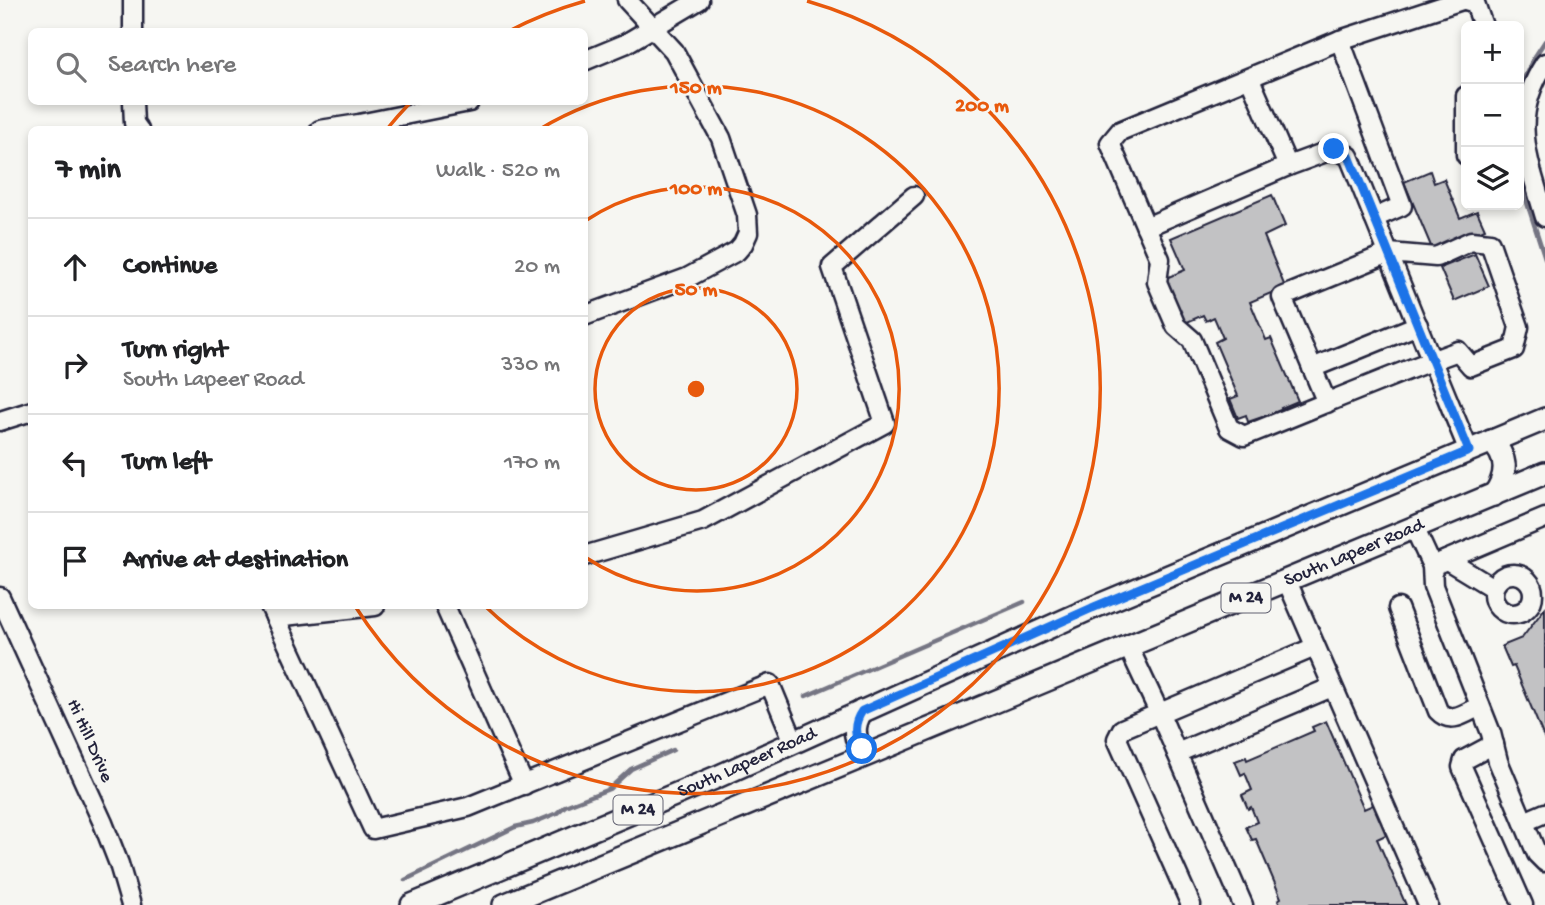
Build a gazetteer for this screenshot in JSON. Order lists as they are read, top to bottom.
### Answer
{
  "streets": {
    "main road": ["South Lapeer Road", "M 24"],
    "street": ["Hi Hill Drive"]
  },
  "page": {
    "map_buttons": ["+", "−"],
    "search": "Search here",
    "heading": ["7 min", "Walk · 520 m"],
    "list": [
      ["Continue", "20 m"],
      ["Turn right", "South Lapeer Road", "330 m"],
      ["Turn left", "170 m"],
      "Arrive at destination"
    ]
  },
  "rings": [
    "150 m",
    "200 m",
    "100 m",
    "50 m"
  ]
}
